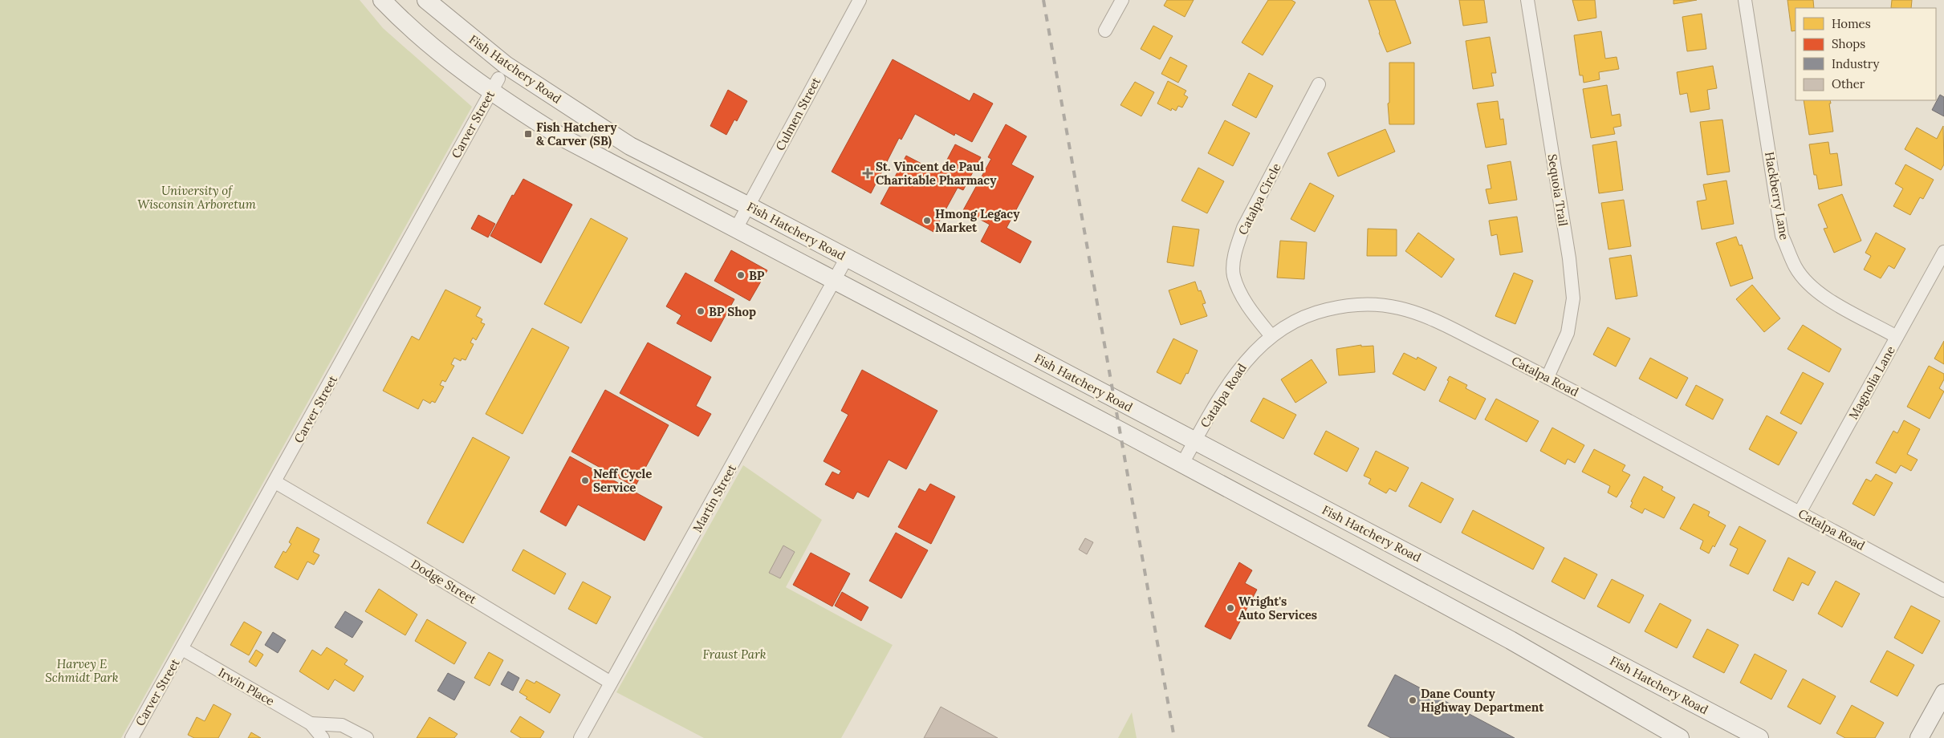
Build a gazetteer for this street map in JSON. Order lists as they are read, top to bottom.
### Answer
{
  "streets": {
    "main road": ["Fish Hatchery Road"],
    "street": [
      "Culmen Street",
      "Carver Street",
      "Sequoia Trail",
      "Hackberry Lane",
      "Catalpa Circle",
      "Catalpa Road",
      "Magnolia Lane",
      "Martin Street",
      "Dodge Street",
      "Irwin Place"
    ]
  },
  "crossings": [
    ["Fish Hatchery Road", "Culmen Street"],
    ["Fish Hatchery Road", "Carver Street"],
    ["Fish Hatchery Road", "Catalpa Road"],
    ["Fish Hatchery Road", "Martin Street"],
    ["Carver Street", "Dodge Street"],
    ["Carver Street", "Irwin Place"],
    ["Sequoia Trail", "Catalpa Road"],
    ["Hackberry Lane", "Magnolia Lane"],
    ["Catalpa Circle", "Catalpa Road"],
    ["Catalpa Road", "Magnolia Lane"],
    ["Martin Street", "Dodge Street"]
  ],
  "parks": ["University of Wisconsin Arboretum", "Fraust Park", "Harvey E Schmidt Park"],
  "places": {
    "transit": ["Fish Hatchery & Carver (SB)"],
    "health": ["St. Vincent de Paul Charitable Pharmacy"],
    "other": [
      "Hmong Legacy Market",
      "BP",
      "BP Shop",
      "Neff Cycle Service",
      "Wright's Auto Services",
      "Dane County Highway Department"
    ]
  },
  "legend": [
    "Homes",
    "Shops",
    "Industry",
    "Other"
  ]
}
